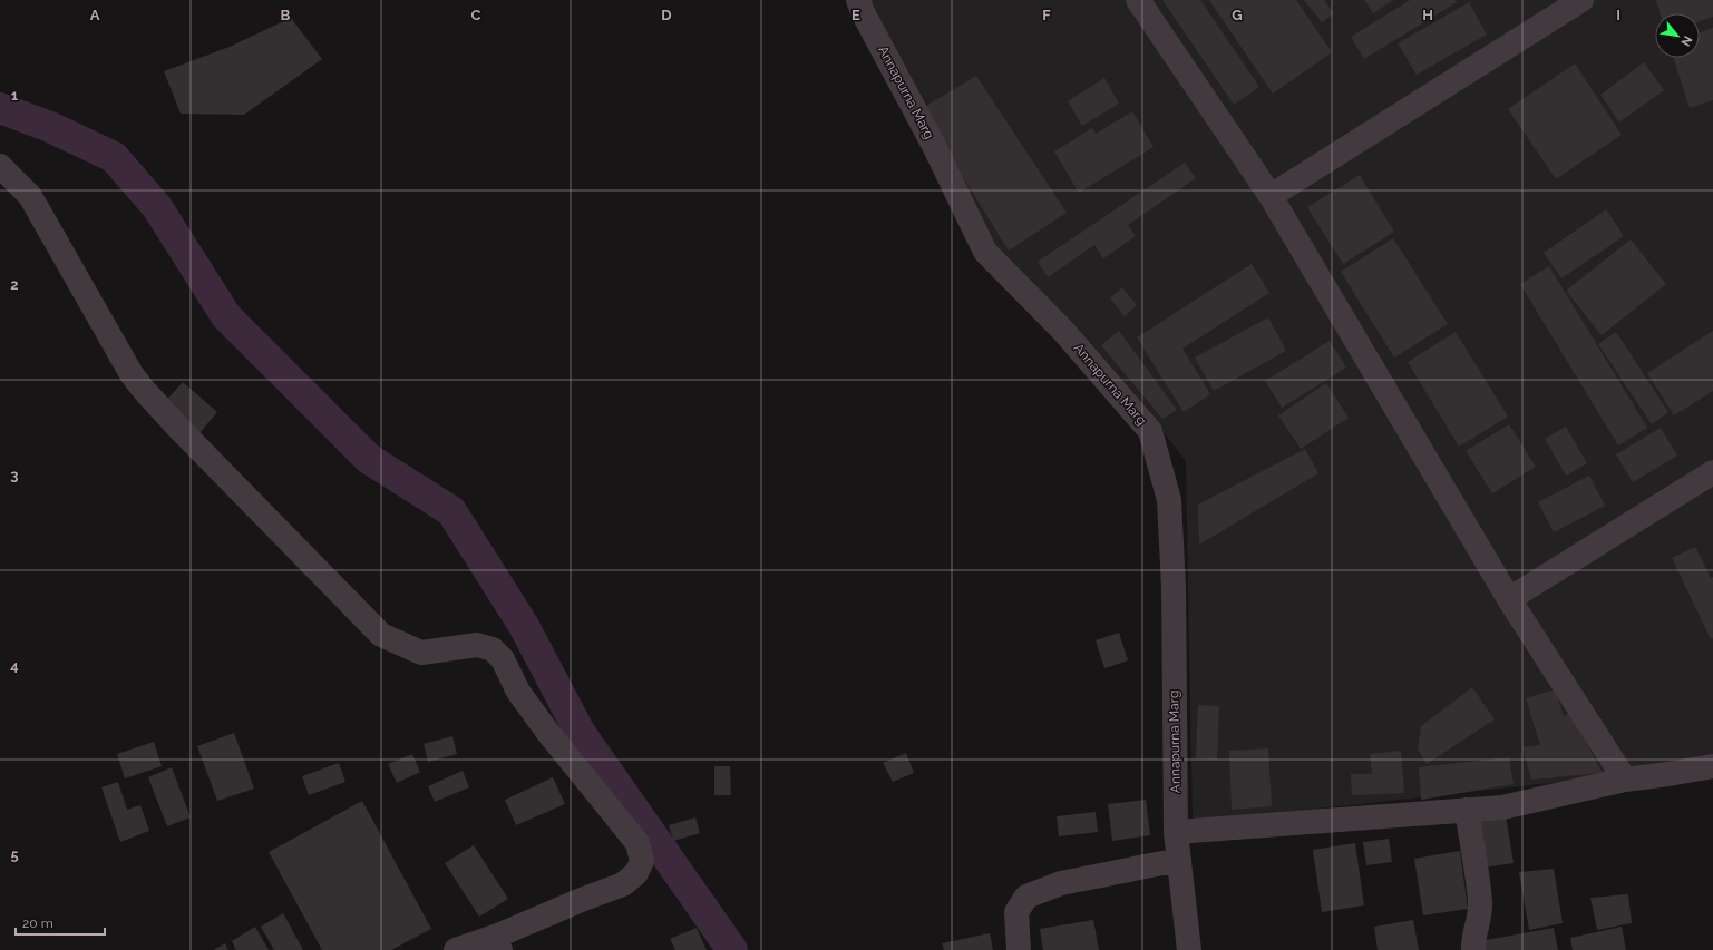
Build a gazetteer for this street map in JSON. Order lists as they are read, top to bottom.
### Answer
{
  "streets": {
    "street": ["Annapurna Marg"]
  },
  "scale_bar": "20 m",
  "north": "bottom right",
  "grid": {
    "columns": [
      "A",
      "B",
      "C",
      "D",
      "E",
      "F",
      "G",
      "H",
      "I"
    ],
    "rows": [
      "1",
      "2",
      "3",
      "4",
      "5"
    ]
  }
}
